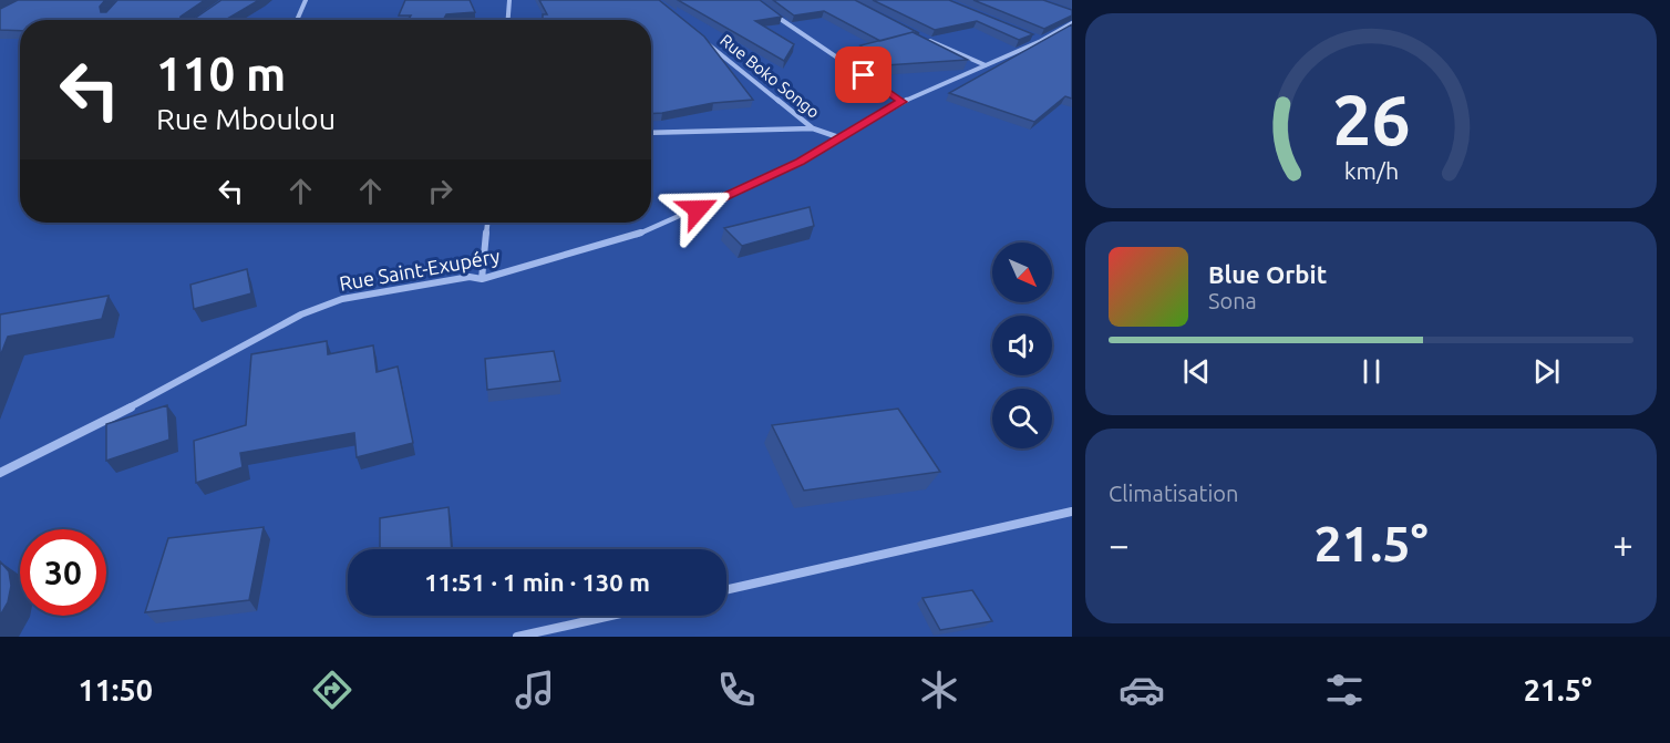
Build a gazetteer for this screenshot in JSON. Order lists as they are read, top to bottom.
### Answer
{
  "streets": {
    "street": ["Rue Boko Songo", "Rue Saint-Exupéry"]
  },
  "crossings": [
    ["Rue Boko Songo", "Rue Saint-Exupéry"]
  ],
  "north": "bottom right",
  "page": {
    "turn": ["110 m", "Rue Mboulou"],
    "song": ["Blue Orbit", "Sona"],
    "tile": "Climatisation",
    "heat": ["−", "21.5°", "+"],
    "limit": "30",
    "trip": "11:51 · 1 min · 130 m",
    "tabs": ["11:50", "21.5°"],
    "gauge": ["26", "km/h"]
  }
}
